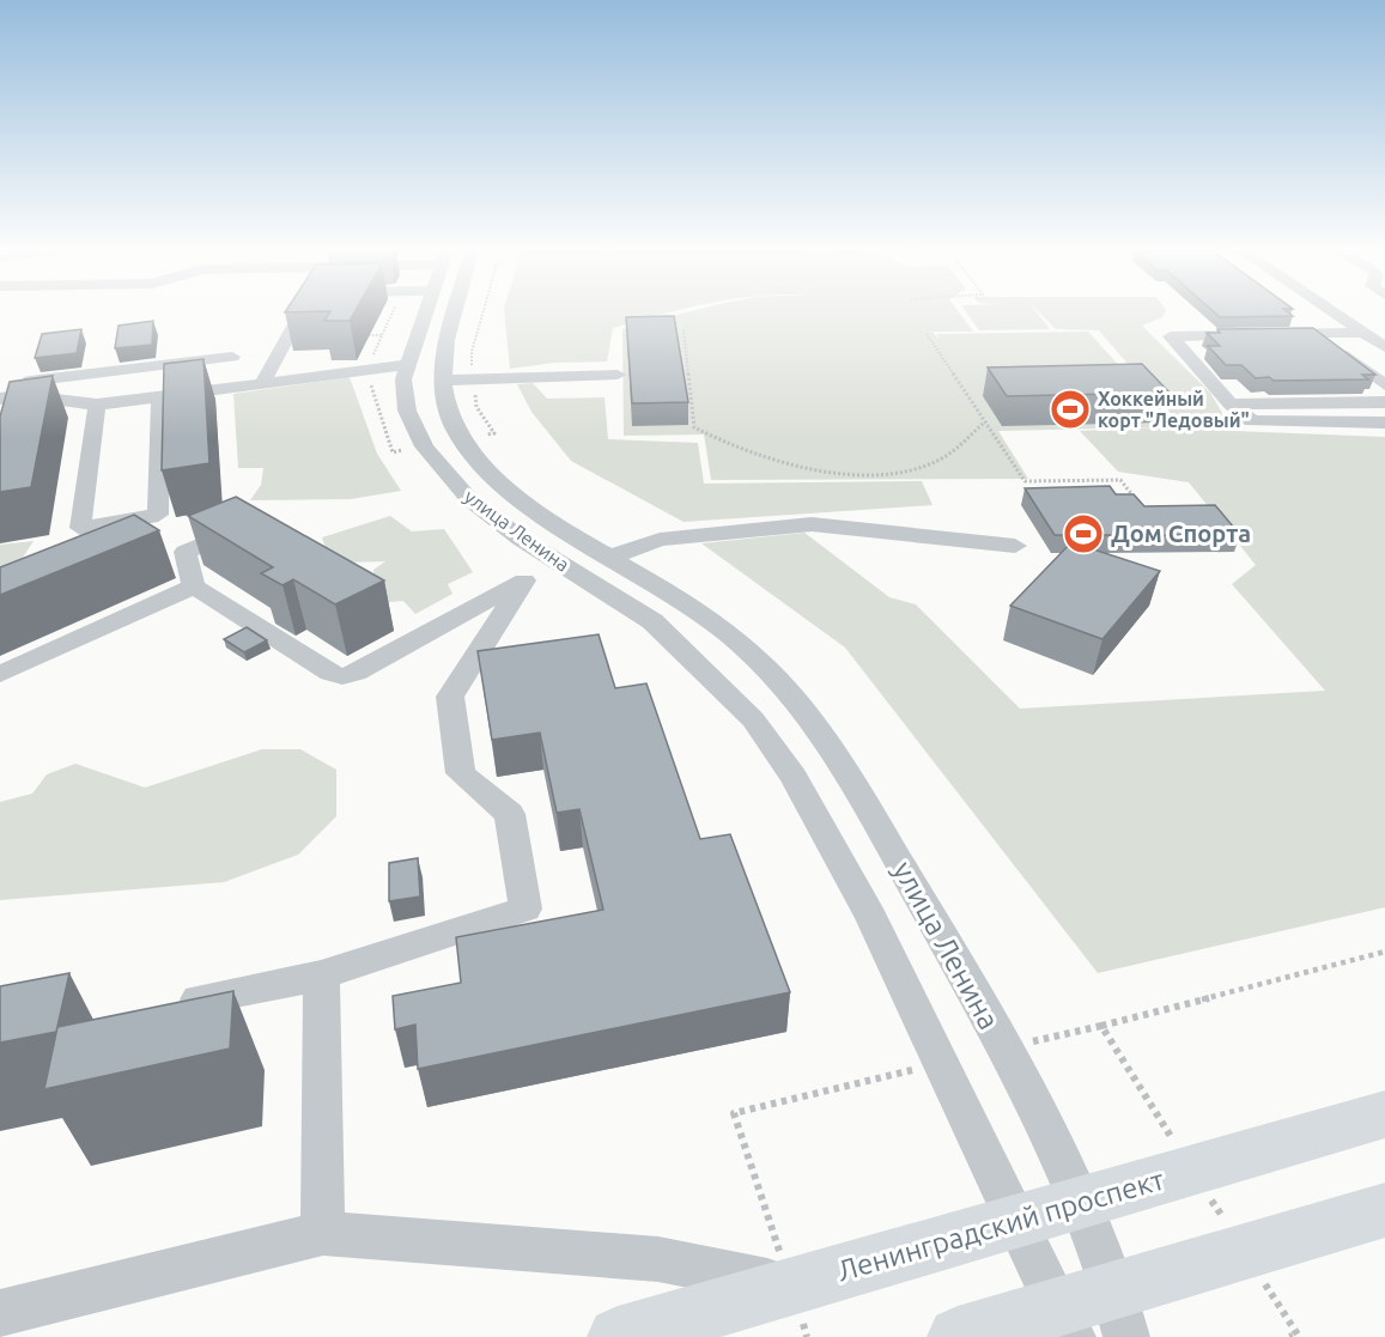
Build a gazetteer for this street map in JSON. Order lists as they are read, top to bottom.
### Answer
{
  "streets": {
    "main road": ["Ленинградский проспект"],
    "street": ["улица Ленина"]
  },
  "crossings": [
    ["улица Ленина", "Ленинградский проспект"]
  ],
  "places": {
    "sports": ["Хоккейный корт \"Ледовый\"", "Дом Спорта"]
  }
}
